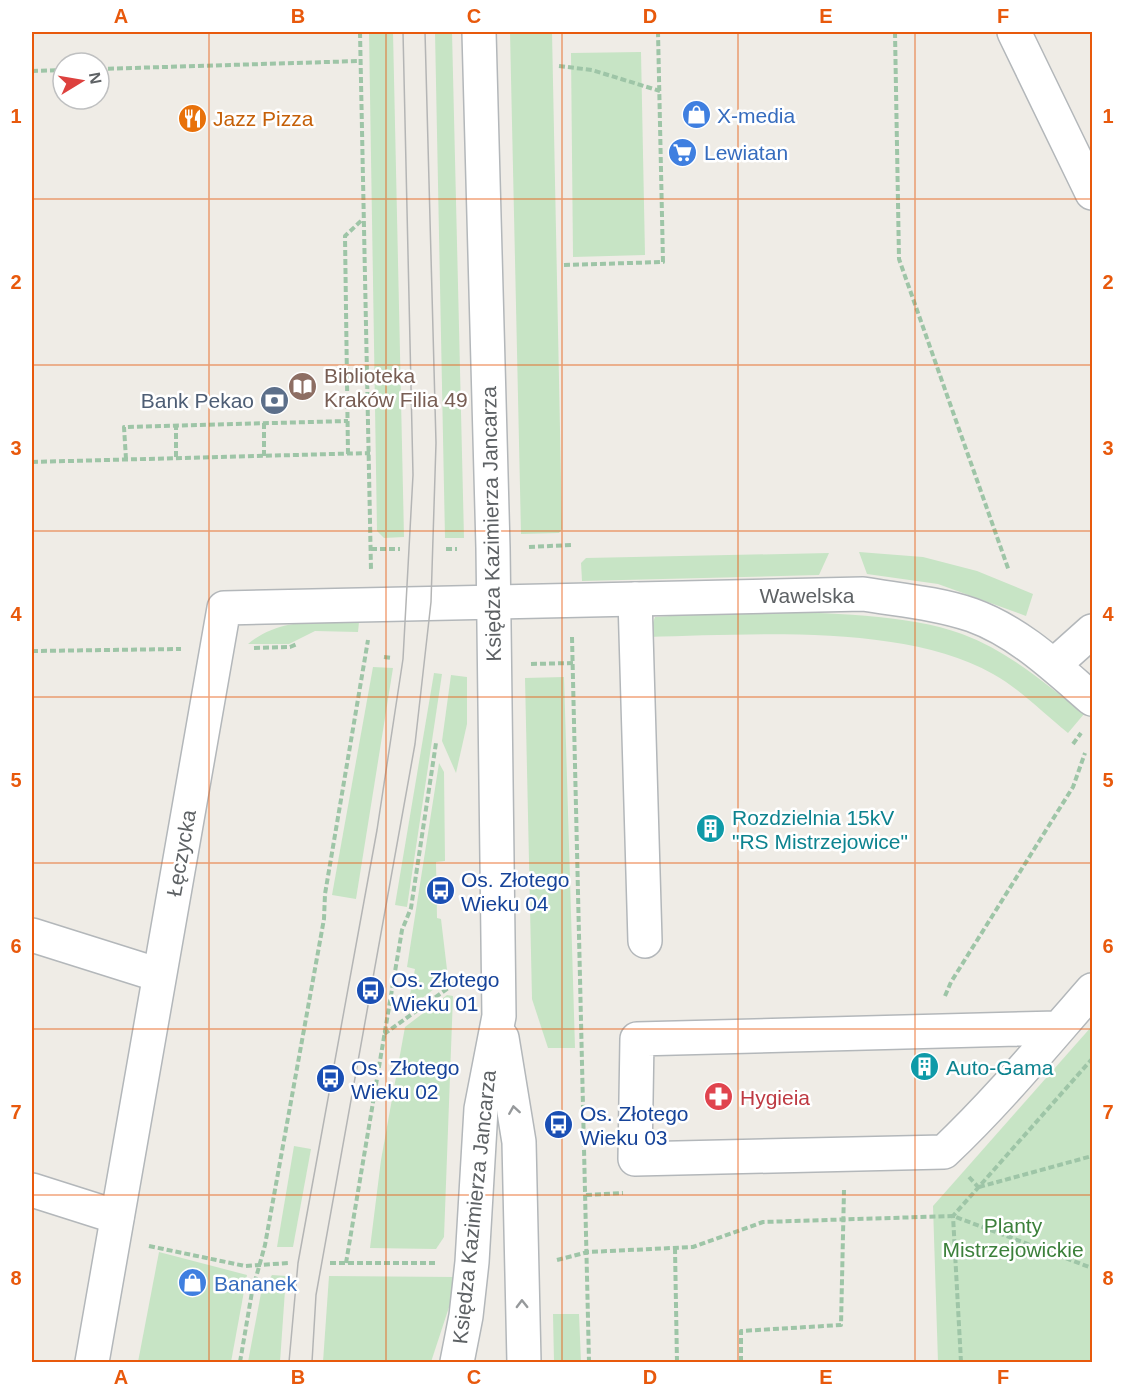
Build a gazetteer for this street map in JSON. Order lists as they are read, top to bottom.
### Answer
{
  "streets": {
    "street": ["Księdza Kazimierza Jancarza", "Wawelska", "Łęczycka"]
  },
  "crossings": [
    ["Księdza Kazimierza Jancarza", "Wawelska"],
    ["Księdza Kazimierza Jancarza", "Łęczycka"],
    ["Wawelska", "Łęczycka"]
  ],
  "parks": ["Planty Mistrzejowickie"],
  "places": {
    "shop": ["X-media", "Bananek"],
    "restaurant": ["Jazz Pizza"],
    "supermarket": ["Lewiatan"],
    "library": ["Biblioteka Kraków Filia 49"],
    "bank": ["Bank Pekao"],
    "building": ["Rozdzielnia 15kV \"RS Mistrzejowice\"", "Auto-Gama"],
    "bus stop": [
      "Os. Złotego Wieku 04",
      "Os. Złotego Wieku 01",
      "Os. Złotego Wieku 02",
      "Os. Złotego Wieku 03"
    ],
    "pharmacy": ["Hygieia"]
  },
  "north": "right",
  "grid": {
    "columns": [
      "A",
      "B",
      "C",
      "D",
      "E",
      "F"
    ],
    "rows": [
      "1",
      "2",
      "3",
      "4",
      "5",
      "6",
      "7",
      "8"
    ]
  }
}
